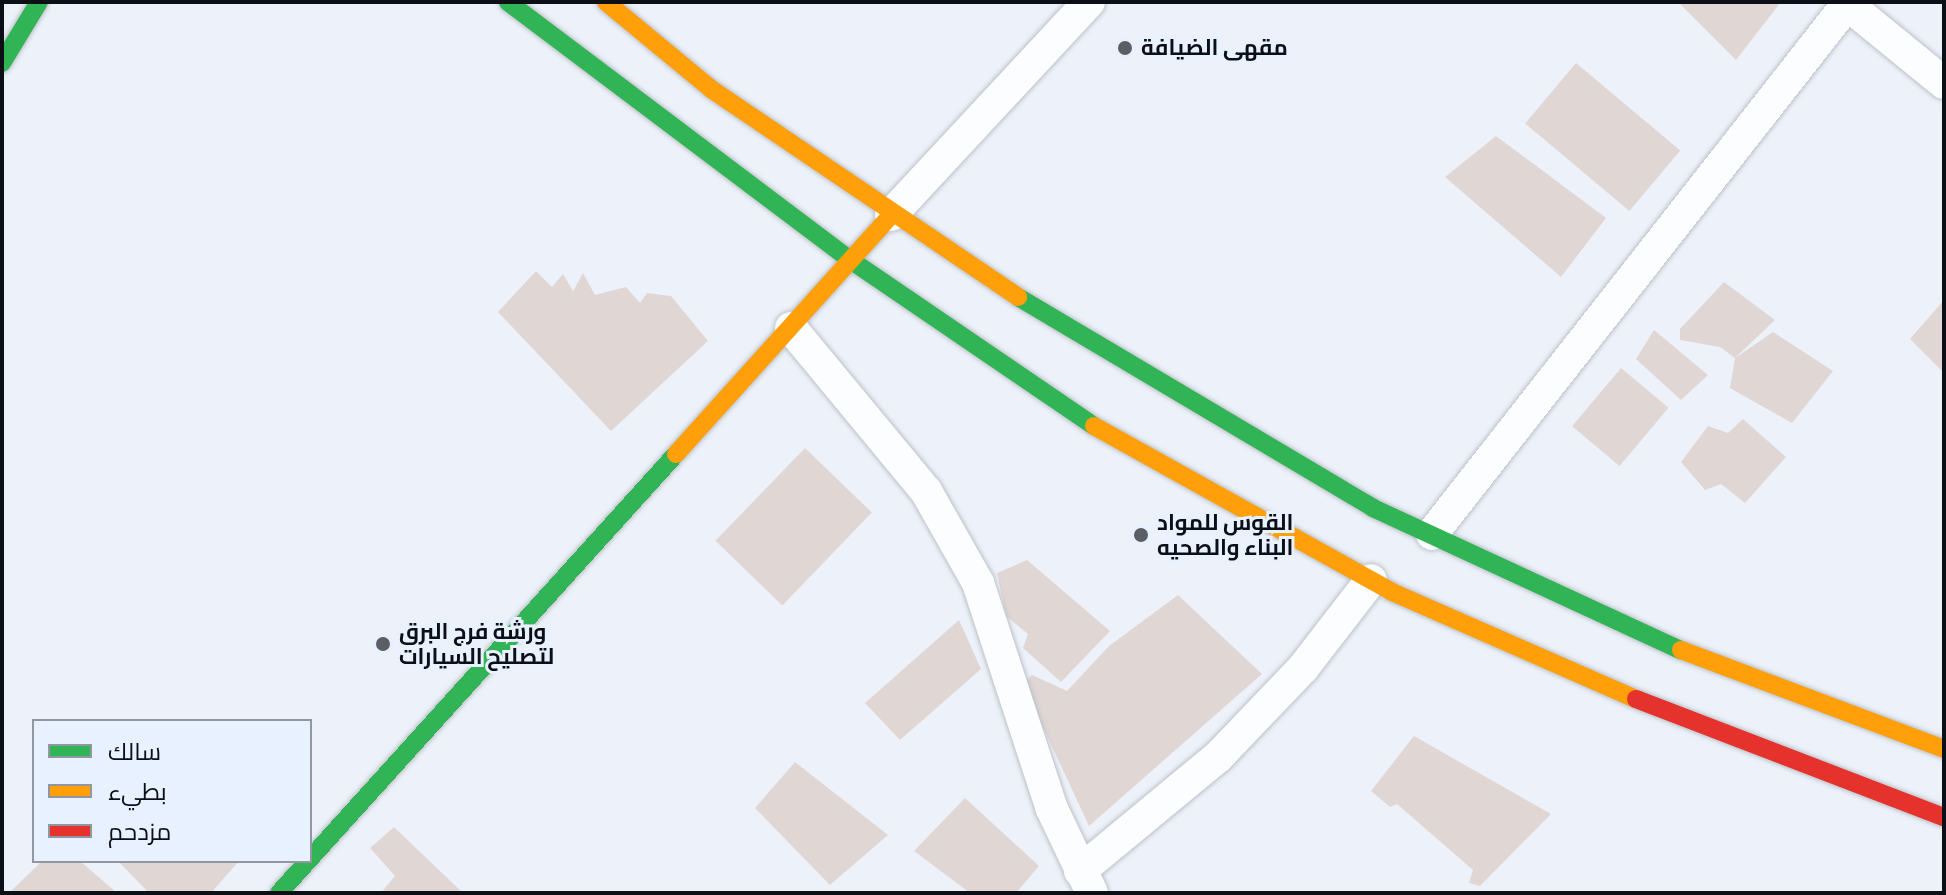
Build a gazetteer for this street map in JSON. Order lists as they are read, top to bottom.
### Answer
{
  "places": ["مقهى الضيافة", "القوس للمواد البناء والصحيه", "ورشة فرج البرق لتصليح السيارات"],
  "legend": ["سالك", "بطيء", "مزدحم"]
}
